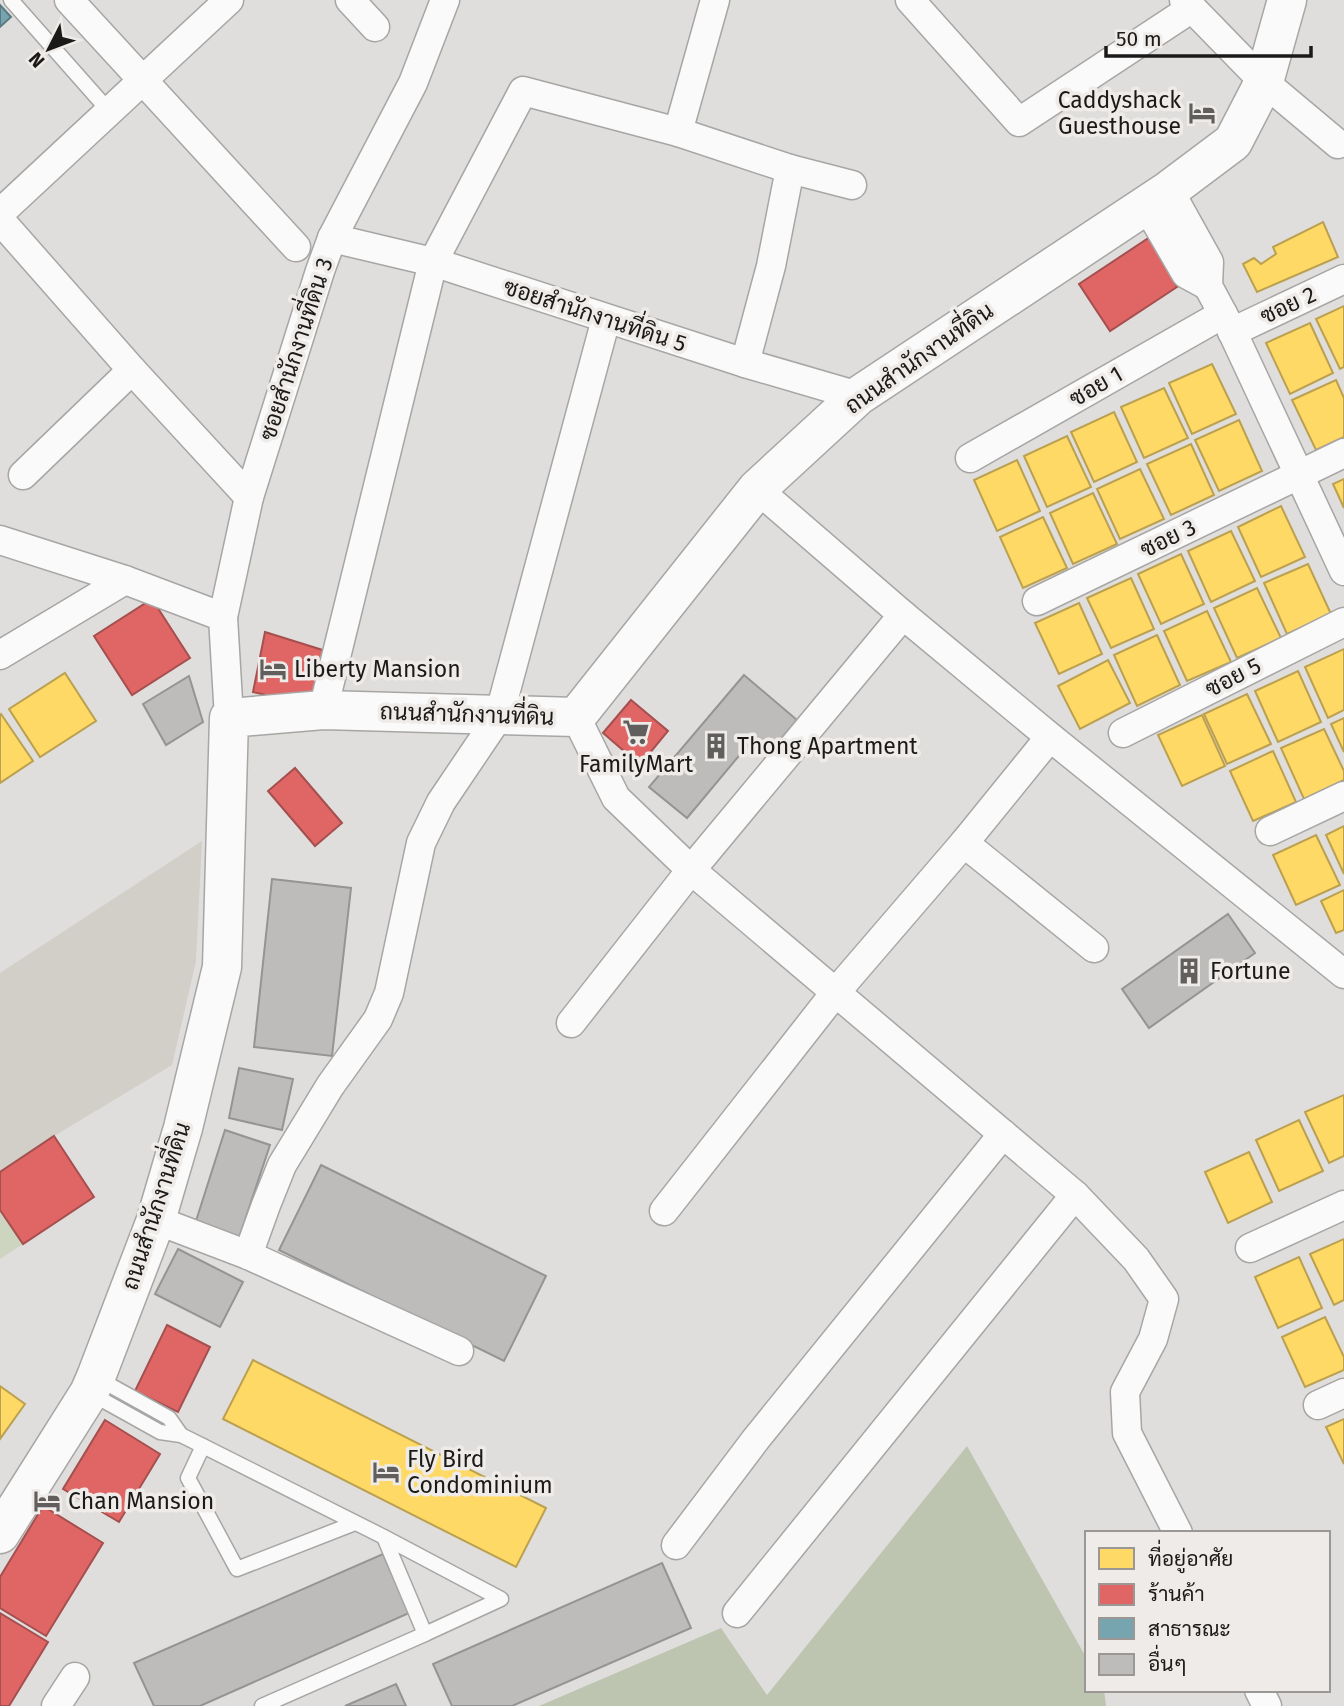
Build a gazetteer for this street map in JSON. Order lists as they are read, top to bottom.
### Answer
{
  "streets": {
    "street": [
      "ซอย 2",
      "ซอยสำนักงานที่ดิน 5",
      "ซอยสำนักงานที่ดิน 3",
      "ถนนสำนักงานที่ดิน",
      "ซอย 1",
      "ซอย 3",
      "ซอย 5"
    ]
  },
  "crossings": [
    ["ซอย 2", "ซอย 1"],
    ["ซอยสำนักงานที่ดิน 5", "ซอยสำนักงานที่ดิน 3"],
    ["ซอยสำนักงานที่ดิน 5", "ถนนสำนักงานที่ดิน"],
    ["ซอยสำนักงานที่ดิน 3", "ถนนสำนักงานที่ดิน"]
  ],
  "places": {
    "hotel": [
      "Caddyshack Guesthouse",
      "Liberty Mansion",
      "Fly Bird Condominium",
      "Chan Mansion"
    ],
    "supermarket": ["FamilyMart"],
    "building": ["Thong Apartment", "Fortune"]
  },
  "legend": [
    "ที่อยู่อาศัย",
    "ร้านค้า",
    "สาธารณะ",
    "อื่นๆ"
  ],
  "scale_bar": "50 m",
  "north": "bottom left"
}
